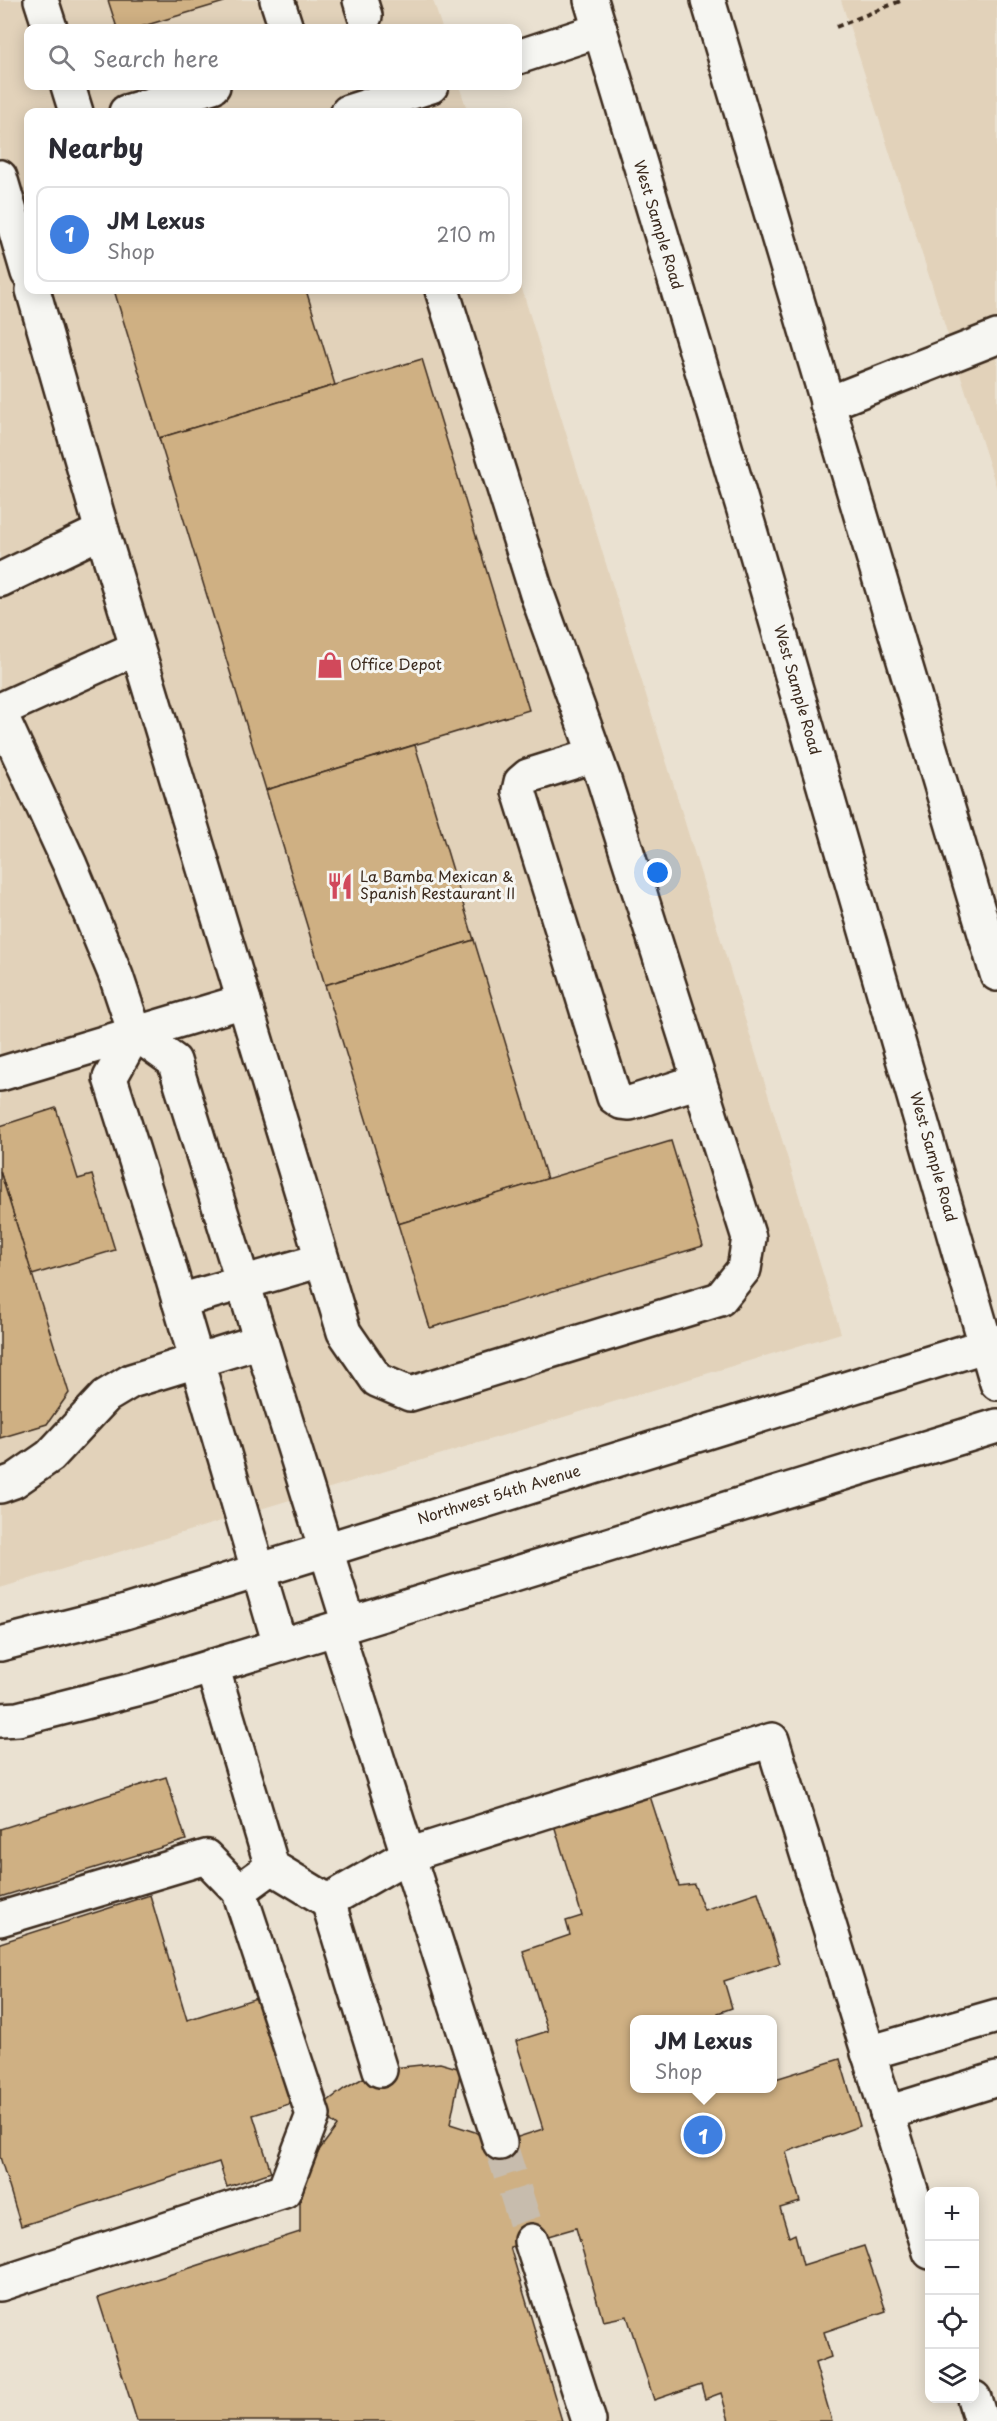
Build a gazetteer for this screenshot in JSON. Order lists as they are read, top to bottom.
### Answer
{
  "streets": {
    "main road": ["West Sample Road", "Northwest 54th Avenue"]
  },
  "crossings": [
    ["West Sample Road", "Northwest 54th Avenue"]
  ],
  "places": {
    "shop": ["Office Depot"],
    "restaurant": ["La Bamba Mexican & Spanish Restaurant II"]
  },
  "page": {
    "search": "Search here",
    "heading": "Nearby",
    "list": [
      {
        "mark": "1",
        "name": "JM Lexus",
        "note": "Shop",
        "value": "210 m"
      }
    ],
    "popup": ["JM Lexus", "Shop"],
    "pins": "1",
    "map_buttons": ["+", "−"]
  }
}
